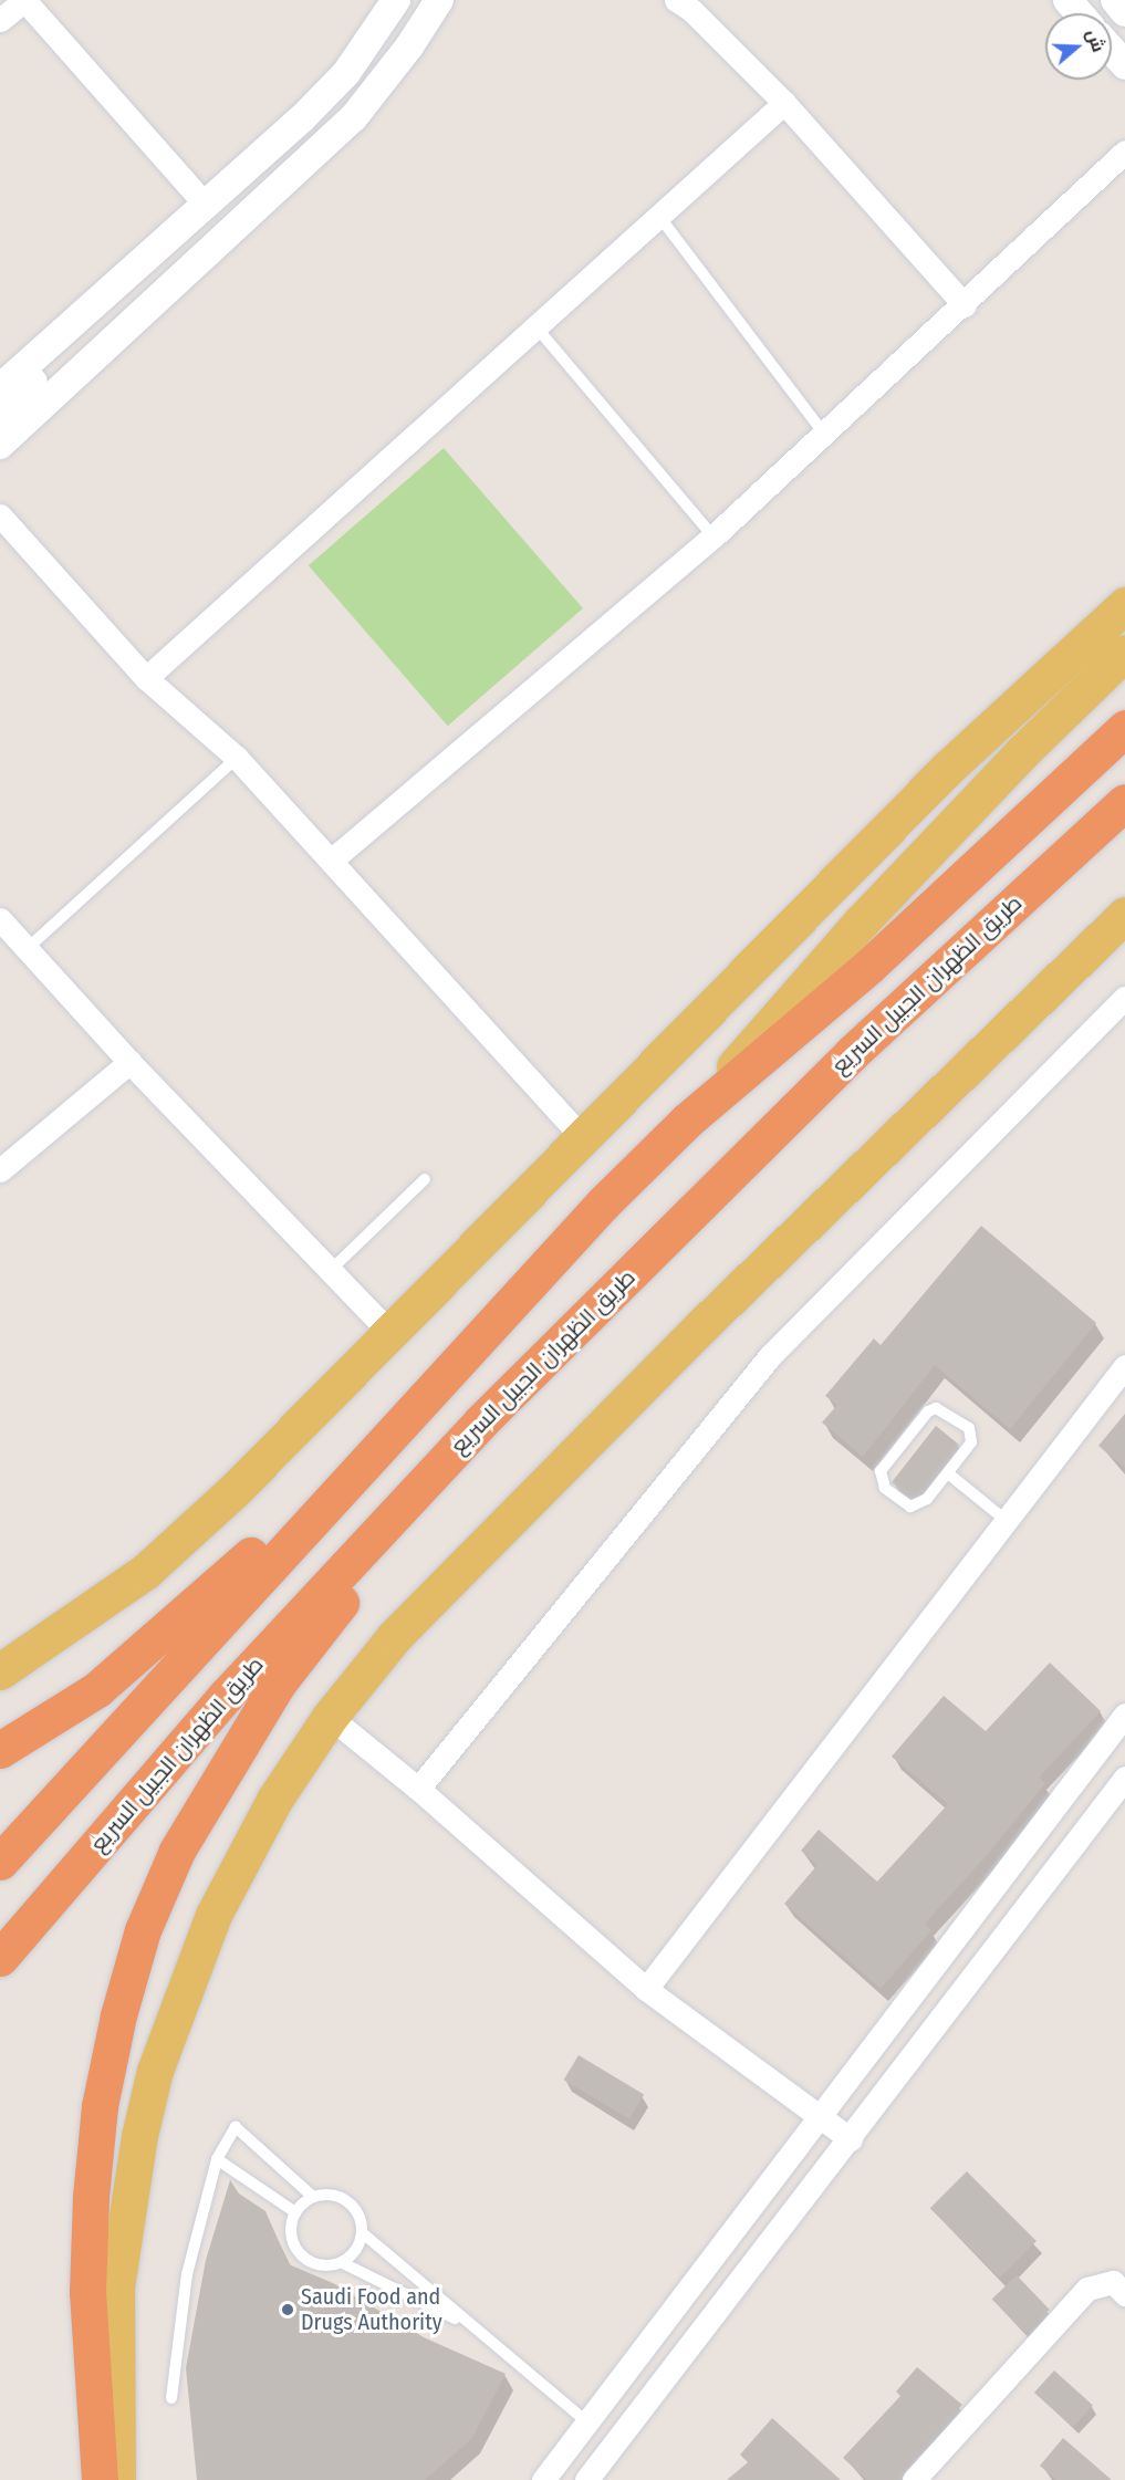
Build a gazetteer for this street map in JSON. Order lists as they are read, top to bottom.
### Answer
{
  "streets": {
    "highway": ["طريق الظهران الجبيل السريع"]
  },
  "places": ["Saudi Food and Drugs Authority"],
  "north": "right"
}
